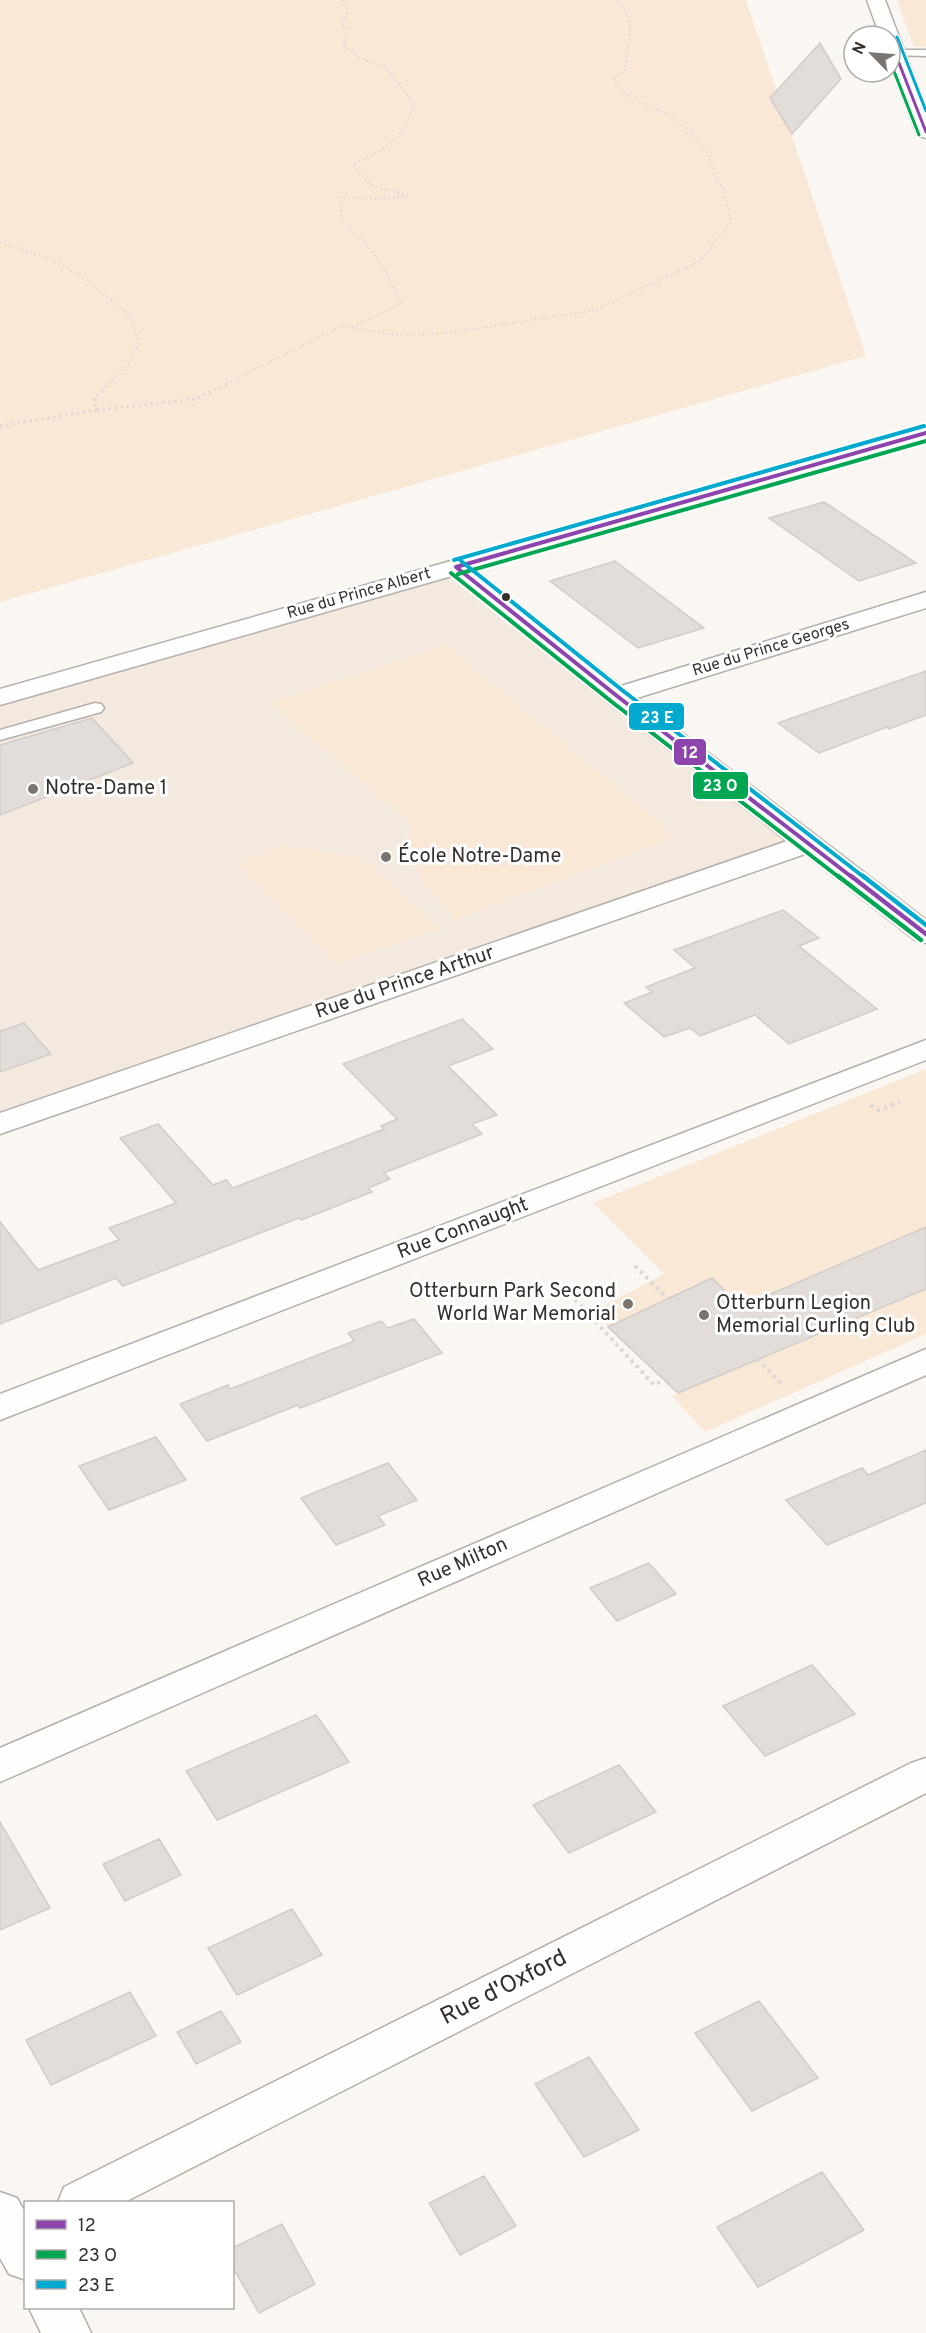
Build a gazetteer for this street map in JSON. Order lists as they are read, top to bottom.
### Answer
{
  "streets": {
    "street": [
      "Rue du Prince Albert",
      "Rue du Prince Georges",
      "Rue du Prince Arthur",
      "Rue Connaught",
      "Rue Milton",
      "Rue d'Oxford"
    ]
  },
  "places": [
    "Notre-Dame 1",
    "École Notre-Dame",
    "Otterburn Park Second World War Memorial",
    "Otterburn Legion Memorial Curling Club"
  ],
  "lines": ["transit line 12"],
  "legend": ["12", "23 O", "23 E"],
  "north": "top left"
}
